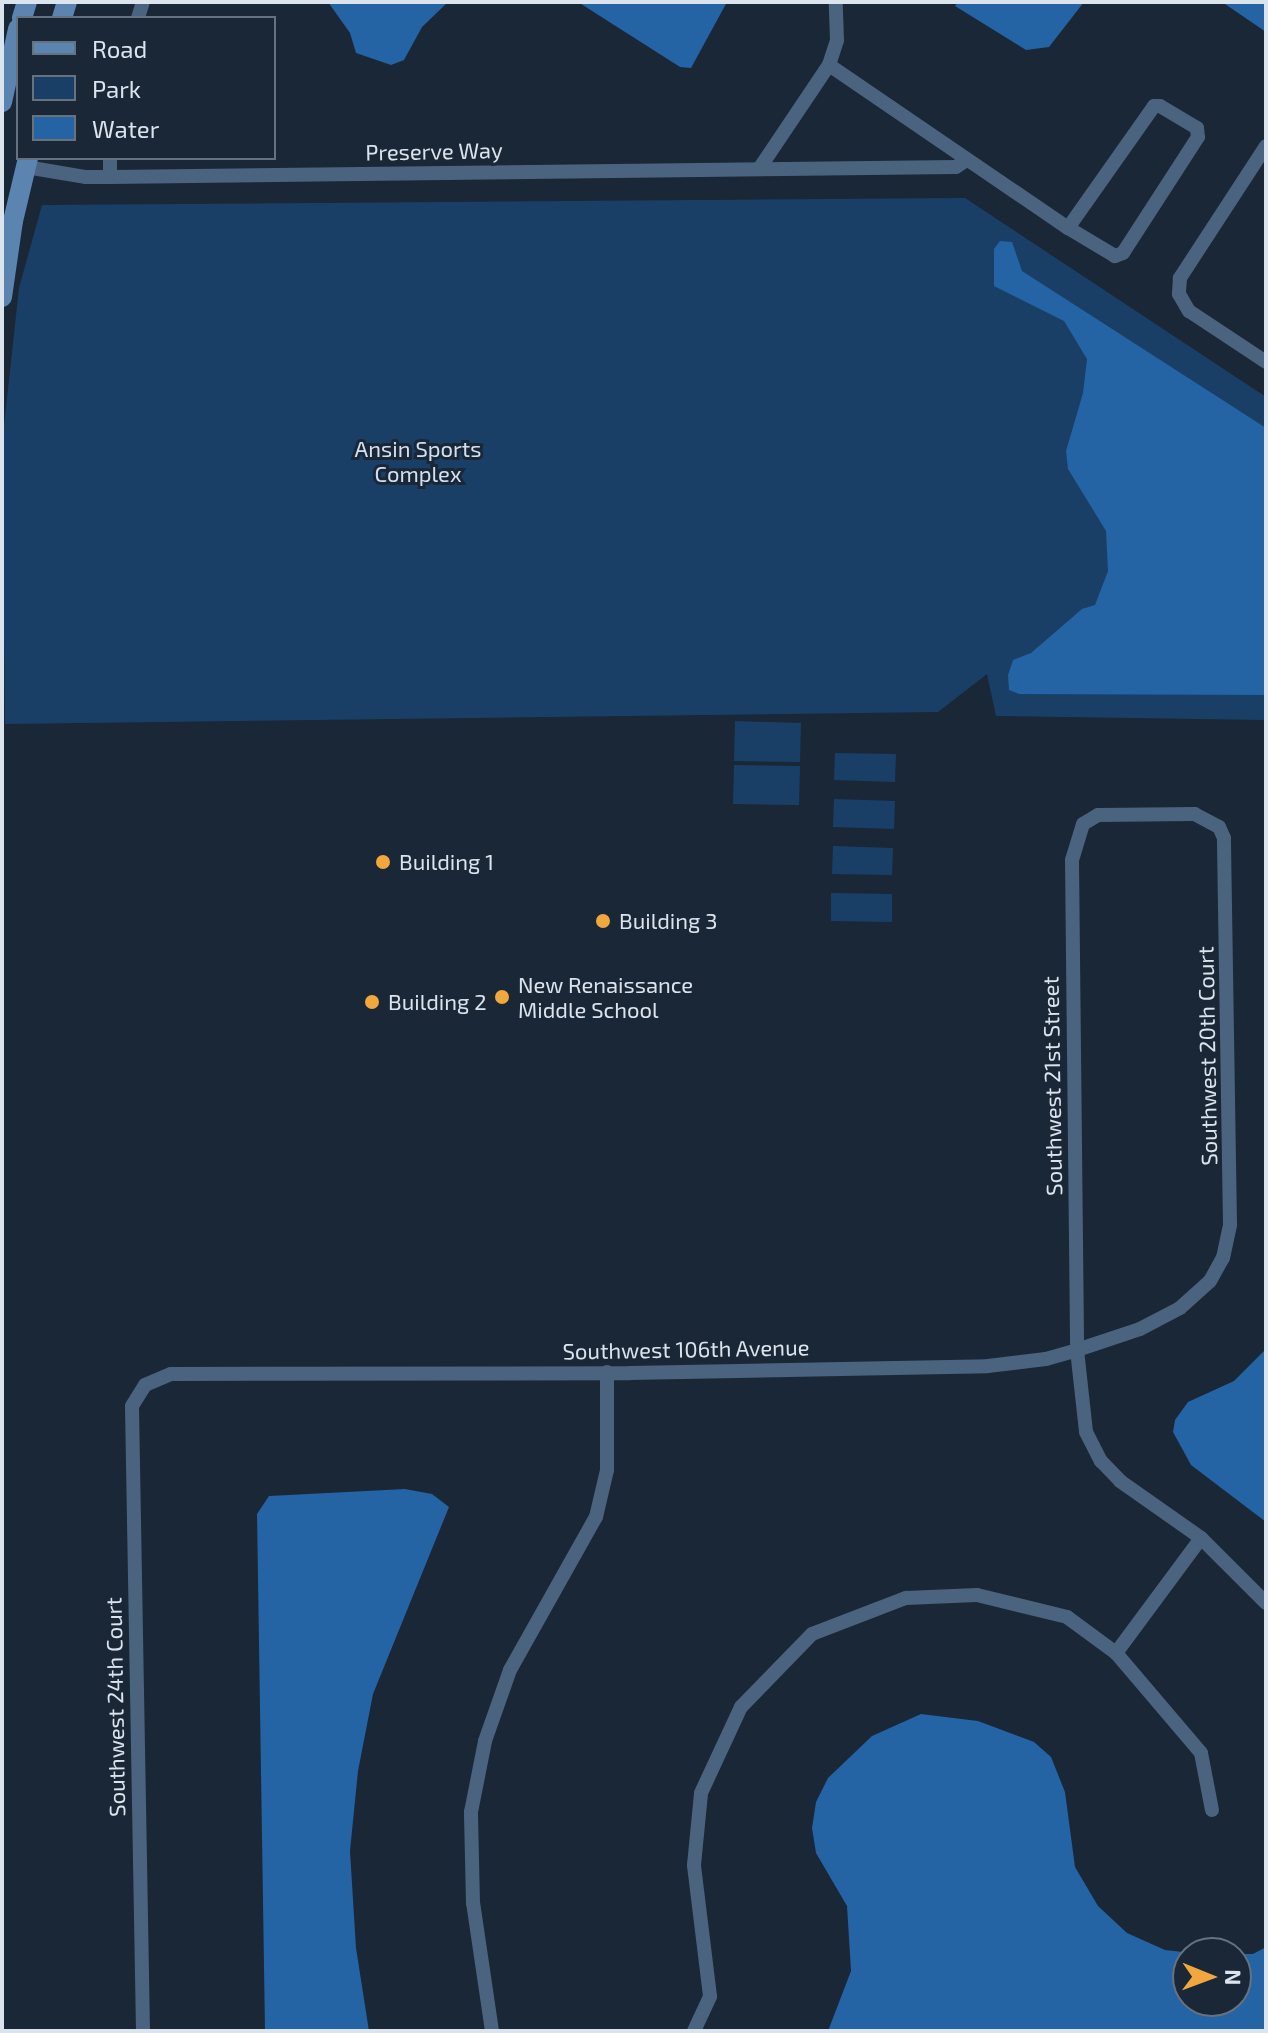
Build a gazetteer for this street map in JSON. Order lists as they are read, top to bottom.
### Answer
{
  "streets": {
    "street": [
      "Preserve Way",
      "Southwest 20th Court",
      "Southwest 21st Street",
      "Southwest 106th Avenue",
      "Southwest 24th Court"
    ]
  },
  "crossings": [
    ["Southwest 20th Court", "Southwest 21st Street"],
    ["Southwest 20th Court", "Southwest 106th Avenue"],
    ["Southwest 21st Street", "Southwest 106th Avenue"],
    ["Southwest 106th Avenue", "Southwest 24th Court"]
  ],
  "parks": ["Ansin Sports Complex"],
  "places": [
    "Building 1",
    "Building 3",
    "New Renaissance Middle School",
    "Building 2"
  ],
  "legend": ["Road", "Park", "Water"],
  "north": "right"
}
